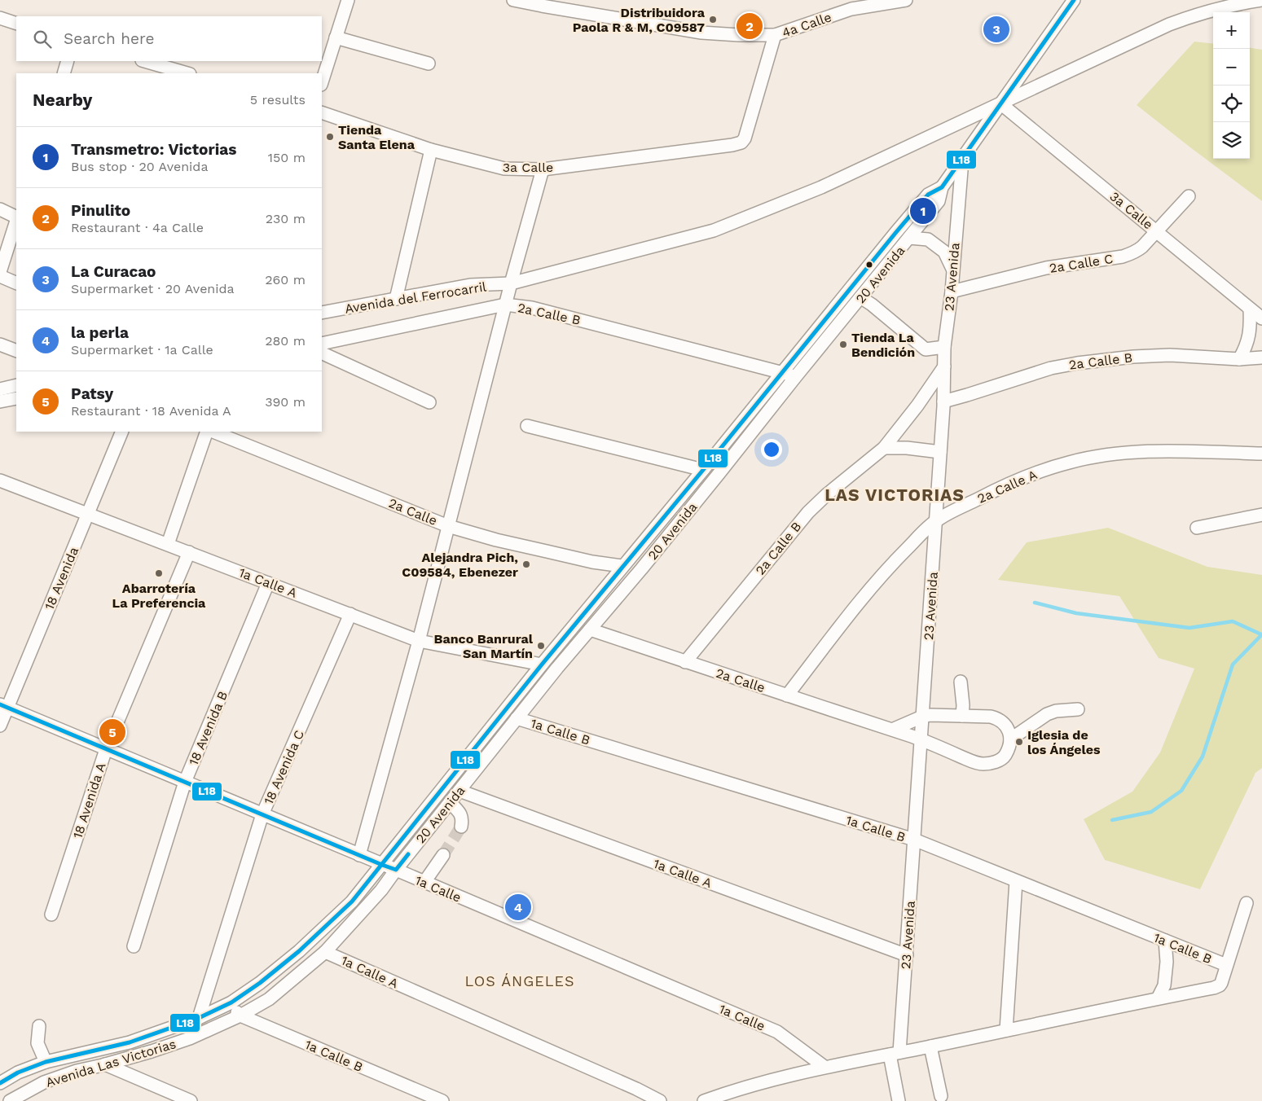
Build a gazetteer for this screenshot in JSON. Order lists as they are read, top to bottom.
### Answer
{
  "streets": {
    "street": [
      "4a Calle",
      "3a Calle",
      "2a Calle C",
      "20 Avenida",
      "23 Avenida",
      "Avenida del Ferrocarril",
      "2a Calle B",
      "2a Calle A",
      "2a Calle",
      "18 Avenida",
      "1a Calle A",
      "18 Avenida B",
      "1a Calle B",
      "18 Avenida C",
      "18 Avenida A",
      "1a Calle",
      "Avenida Las Victorias"
    ]
  },
  "crossings": [
    ["4a Calle", "3a Calle"],
    ["3a Calle", "2a Calle C"],
    ["3a Calle", "20 Avenida"],
    ["3a Calle", "Avenida del Ferrocarril"],
    ["2a Calle C", "23 Avenida"],
    ["20 Avenida", "23 Avenida"],
    ["20 Avenida", "Avenida del Ferrocarril"],
    ["20 Avenida", "2a Calle B"],
    ["20 Avenida", "2a Calle"],
    ["20 Avenida", "1a Calle A"],
    ["20 Avenida", "1a Calle B"],
    ["20 Avenida", "1a Calle"],
    ["20 Avenida", "Avenida Las Victorias"],
    ["23 Avenida", "2a Calle B"],
    ["23 Avenida", "2a Calle A"],
    ["23 Avenida", "2a Calle"],
    ["23 Avenida", "1a Calle A"],
    ["23 Avenida", "1a Calle B"],
    ["Avenida del Ferrocarril", "2a Calle B"],
    ["2a Calle B", "2a Calle"],
    ["2a Calle A", "2a Calle"],
    ["18 Avenida", "1a Calle A"],
    ["18 Avenida", "1a Calle"],
    ["1a Calle A", "18 Avenida B"],
    ["1a Calle A", "18 Avenida C"],
    ["1a Calle A", "18 Avenida A"],
    ["1a Calle A", "Avenida Las Victorias"],
    ["18 Avenida B", "1a Calle"],
    ["1a Calle B", "Avenida Las Victorias"],
    ["18 Avenida C", "1a Calle"],
    ["18 Avenida C", "Avenida Las Victorias"],
    ["18 Avenida A", "1a Calle"],
    ["1a Calle", "Avenida Las Victorias"]
  ],
  "districts": ["LAS VICTORIAS", "LOS ÁNGELES"],
  "places": [
    "Distribuidora Paola R & M, C09587",
    "Tienda Santa Elena",
    "Tienda La Bendición",
    "Alejandra Pich, C09584, Ebenezer",
    "Abarrotería La Preferencia",
    "Banco Banrural San Martín",
    "Iglesia de los Ángeles"
  ],
  "lines": ["transit line L18"],
  "page": {
    "pins": [
      "2",
      "3",
      "1",
      "5",
      "4"
    ],
    "map_buttons": ["+", "−"],
    "search": "Search here",
    "heading": ["Nearby", "5 results"],
    "list": [
      {
        "mark": "1",
        "name": "Transmetro: Victorias",
        "note": "Bus stop · 20 Avenida",
        "value": "150 m"
      },
      {
        "mark": "2",
        "name": "Pinulito",
        "note": "Restaurant · 4a Calle",
        "value": "230 m"
      },
      {
        "mark": "3",
        "name": "La Curacao",
        "note": "Supermarket · 20 Avenida",
        "value": "260 m"
      },
      {
        "mark": "4",
        "name": "la perla",
        "note": "Supermarket · 1a Calle",
        "value": "280 m"
      },
      {
        "mark": "5",
        "name": "Patsy",
        "note": "Restaurant · 18 Avenida A",
        "value": "390 m"
      }
    ]
  }
}
